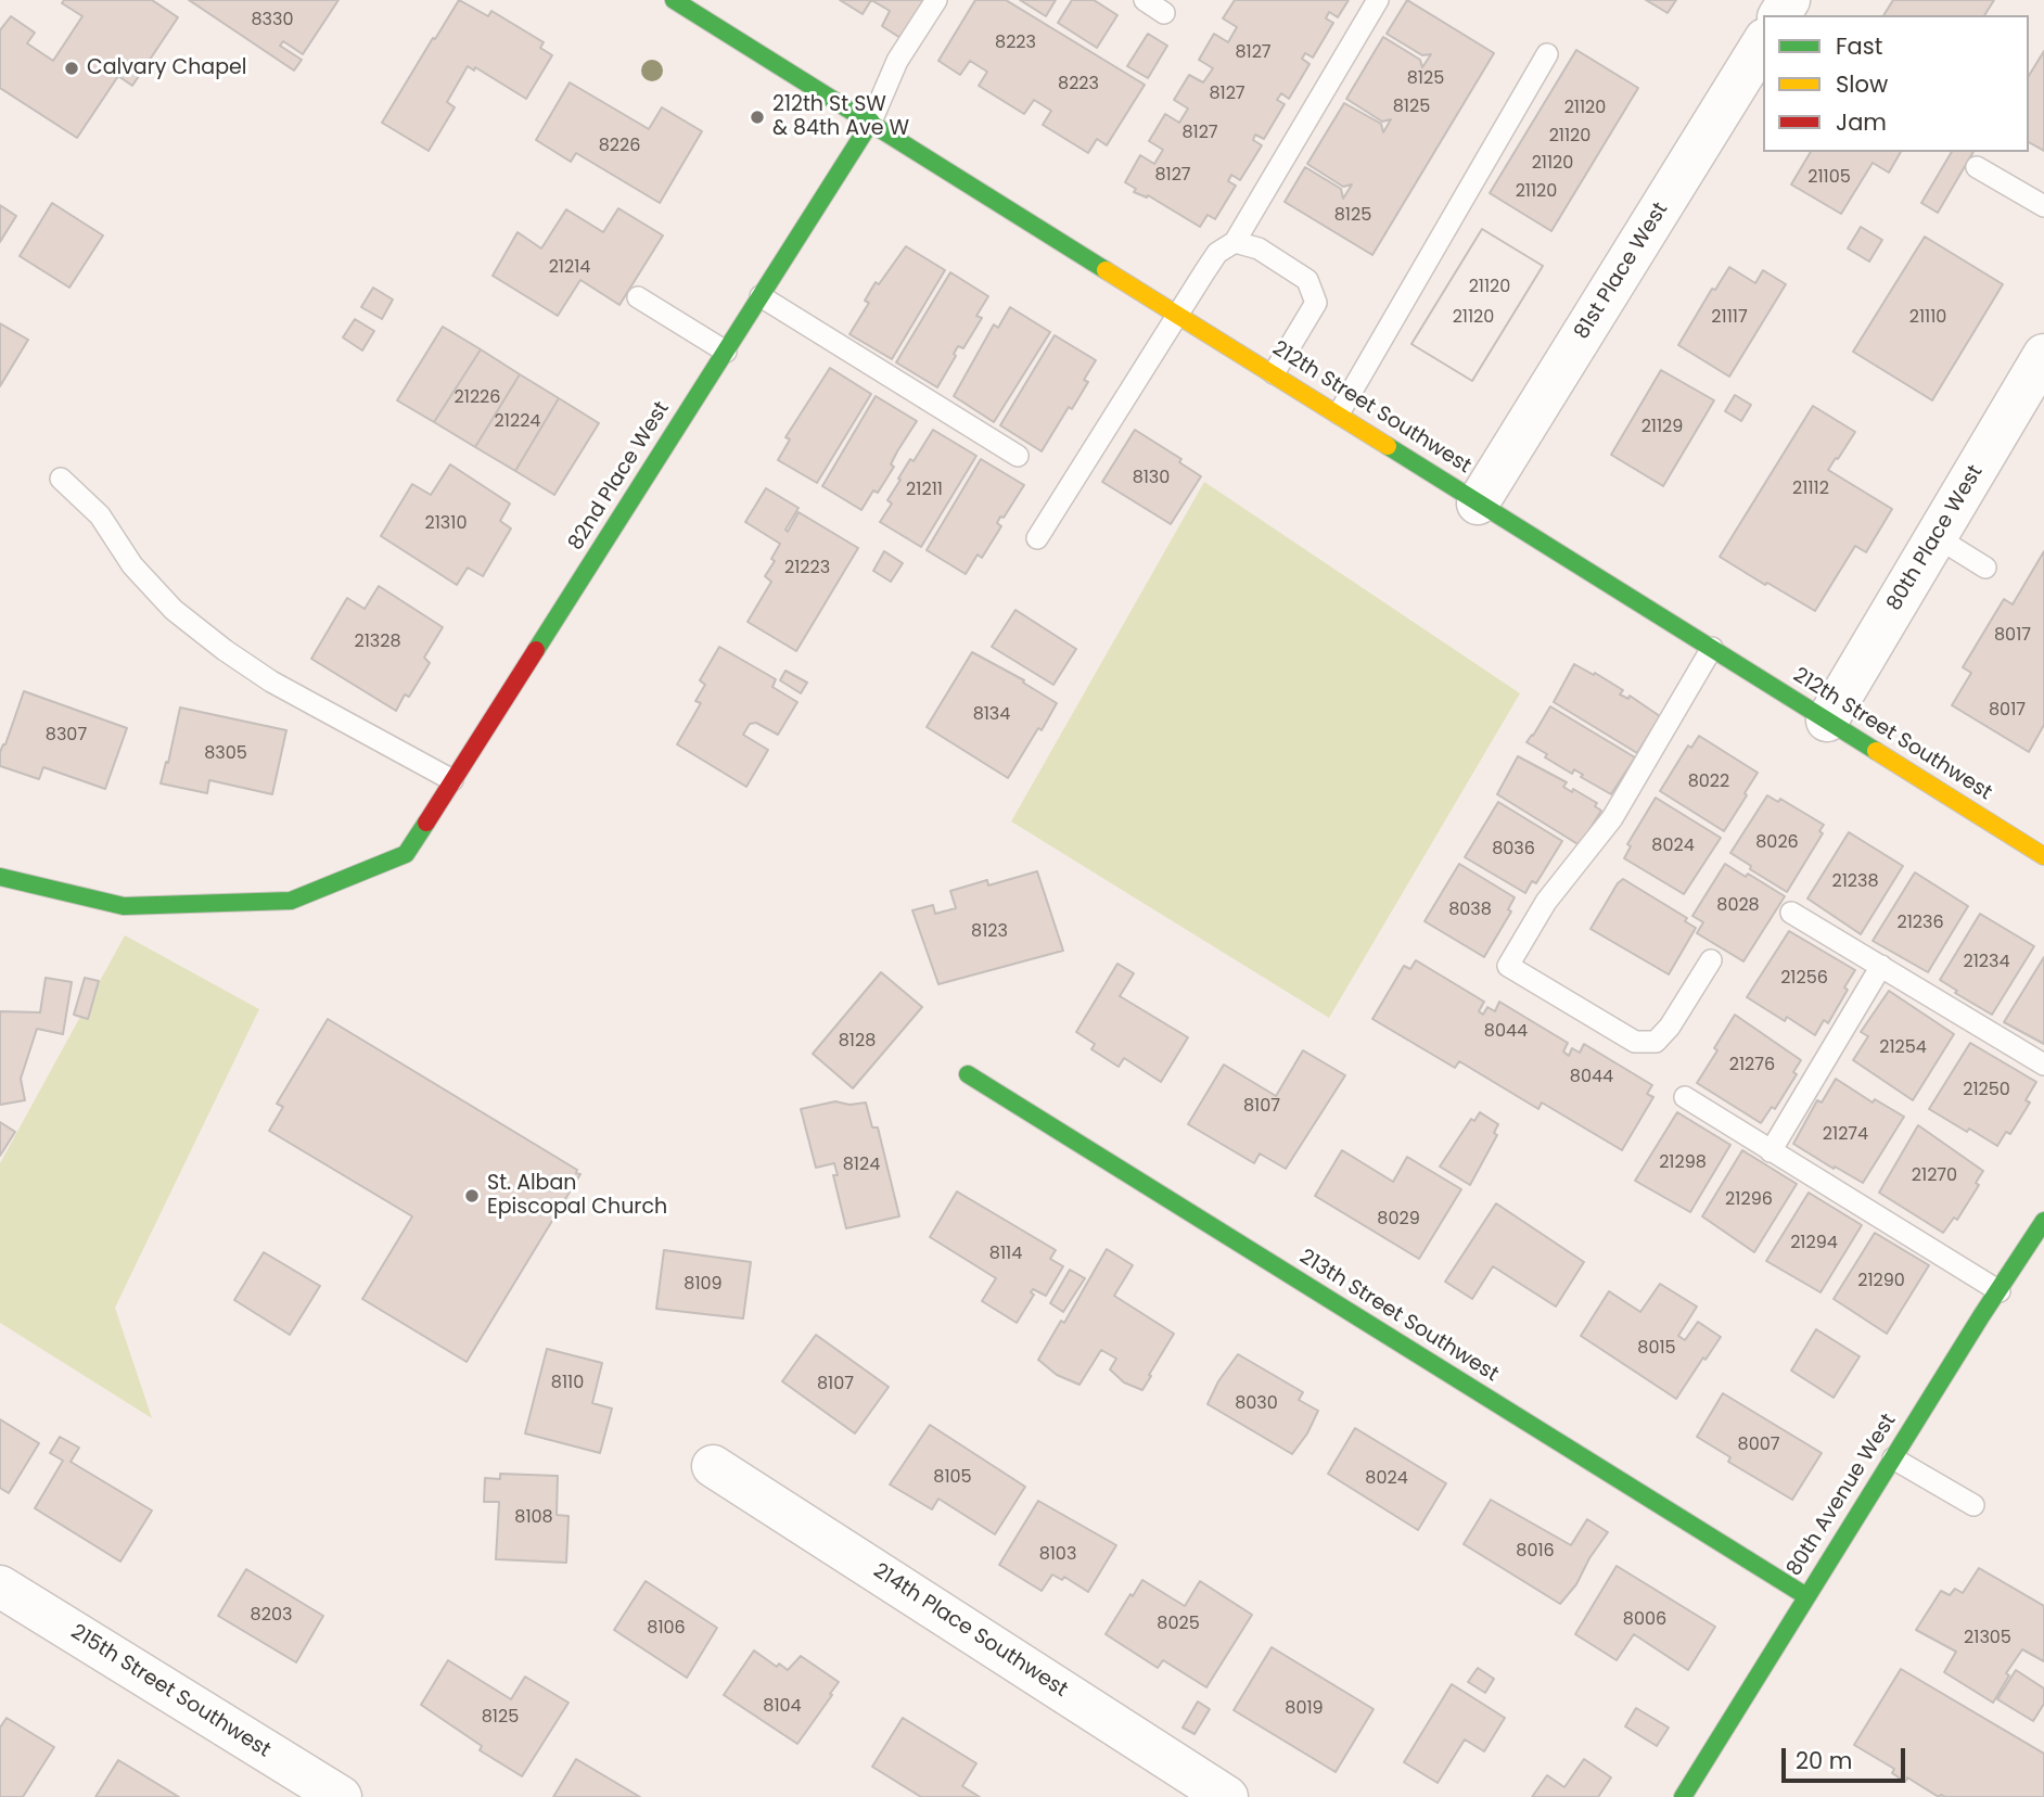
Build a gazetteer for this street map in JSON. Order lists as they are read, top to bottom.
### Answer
{
  "streets": {
    "street": [
      "81st Place West",
      "212th Street Southwest",
      "82nd Place West",
      "80th Place West",
      "213th Street Southwest",
      "80th Avenue West",
      "214th Place Southwest",
      "215th Street Southwest"
    ]
  },
  "crossings": [
    ["81st Place West", "212th Street Southwest"],
    ["212th Street Southwest", "82nd Place West"],
    ["212th Street Southwest", "80th Place West"],
    ["213th Street Southwest", "80th Avenue West"]
  ],
  "places": ["Calvary Chapel", "212th St SW & 84th Ave W", "St. Alban Episcopal Church"],
  "house_numbers": [
    "8330",
    "8223",
    "8127",
    "8125",
    "8223",
    "8127",
    "8125",
    "21120",
    "8127",
    "21120",
    "8226",
    "21120",
    "8127",
    "21105",
    "21120",
    "8125",
    "21214",
    "21120",
    "21120",
    "21117",
    "21110",
    "21226",
    "21224",
    "21129",
    "8130",
    "21112",
    "21211",
    "21310",
    "21223",
    "8017",
    "21328",
    "8017",
    "8134",
    "8307",
    "8305",
    "8022",
    "8026",
    "8024",
    "8036",
    "21238",
    "8028",
    "8038",
    "21236",
    "8123",
    "21234",
    "21256",
    "8044",
    "8128",
    "21254",
    "21276",
    "8044",
    "21250",
    "8107",
    "21274",
    "21298",
    "8124",
    "21270",
    "21296",
    "8029",
    "21294",
    "8114",
    "21290",
    "8109",
    "8015",
    "8110",
    "8107",
    "8030",
    "8007",
    "8105",
    "8024",
    "8108",
    "8016",
    "8103",
    "8203",
    "8006",
    "8025",
    "8106",
    "21305",
    "8104",
    "8019",
    "8125"
  ],
  "legend": ["Fast", "Slow", "Jam"],
  "scale_bar": "20 m"
}
